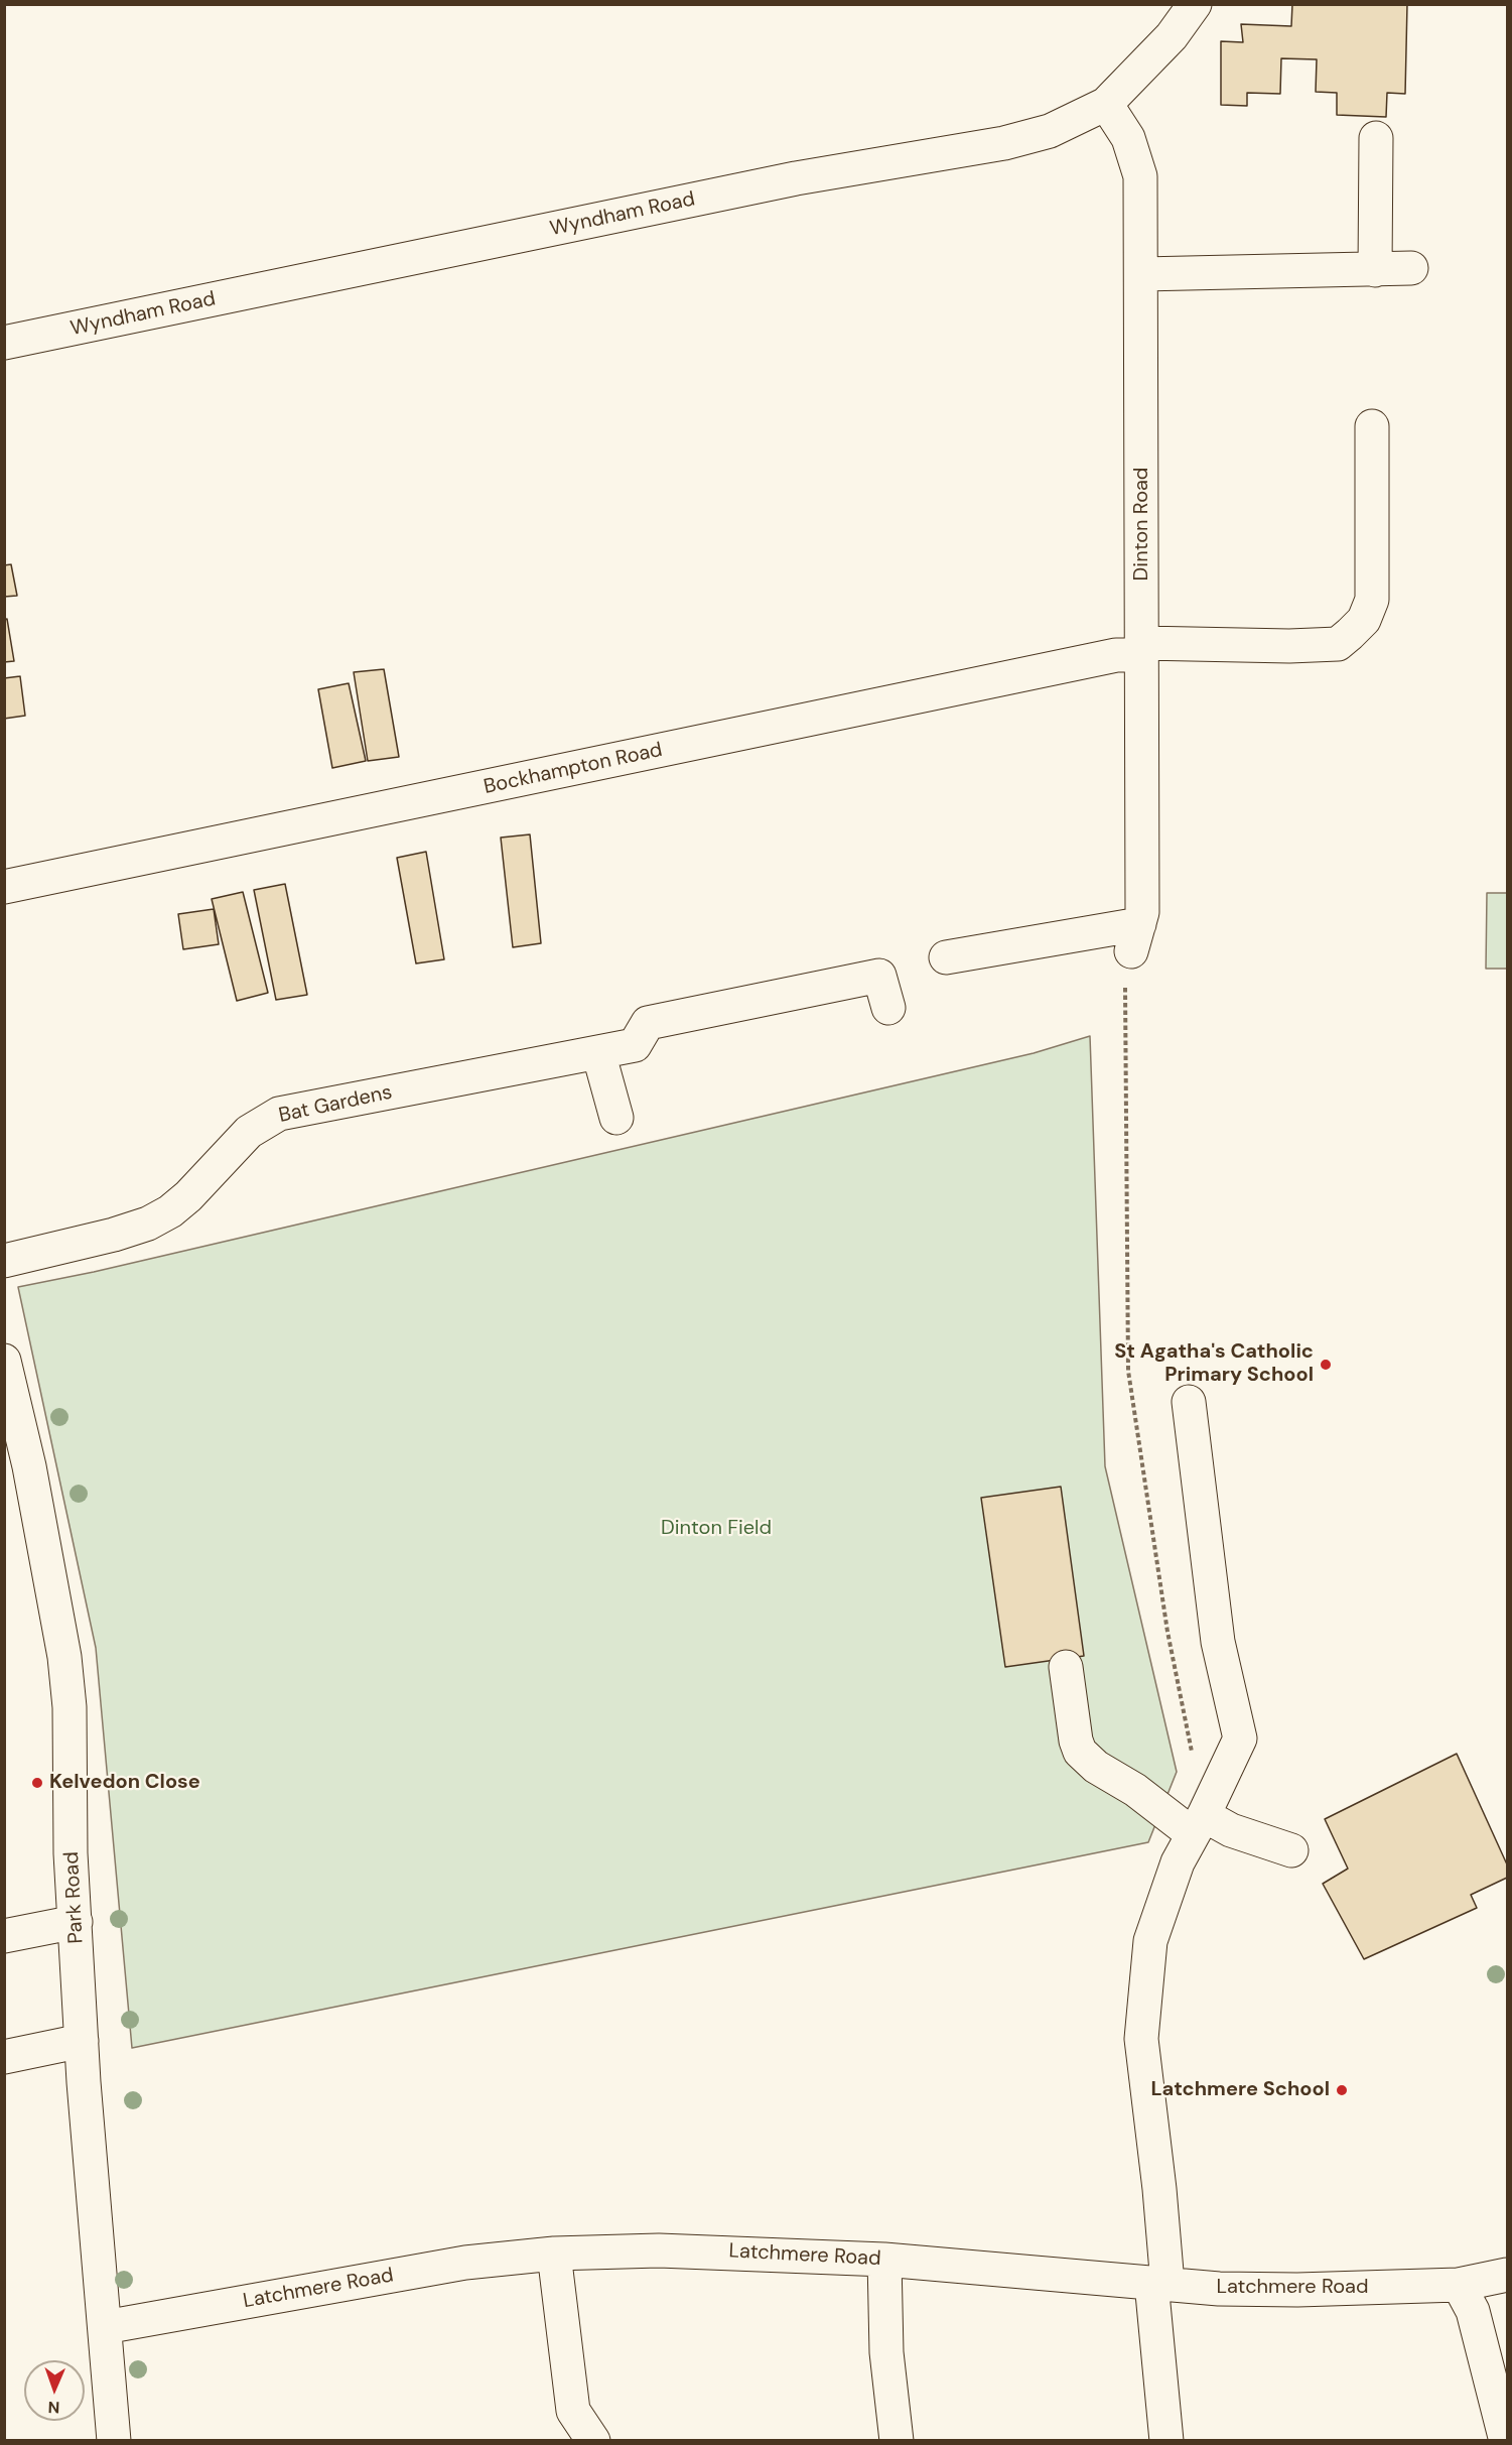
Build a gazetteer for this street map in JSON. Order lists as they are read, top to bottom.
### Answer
{
  "streets": {
    "street": [
      "Wyndham Road",
      "Dinton Road",
      "Bockhampton Road",
      "Bat Gardens",
      "Park Road",
      "Latchmere Road"
    ]
  },
  "crossings": [
    ["Wyndham Road", "Dinton Road"],
    ["Dinton Road", "Bockhampton Road"],
    ["Park Road", "Latchmere Road"]
  ],
  "parks": ["Dinton Field"],
  "places": ["St Agatha's Catholic Primary School", "Kelvedon Close", "Latchmere School"],
  "north": "bottom"
}
